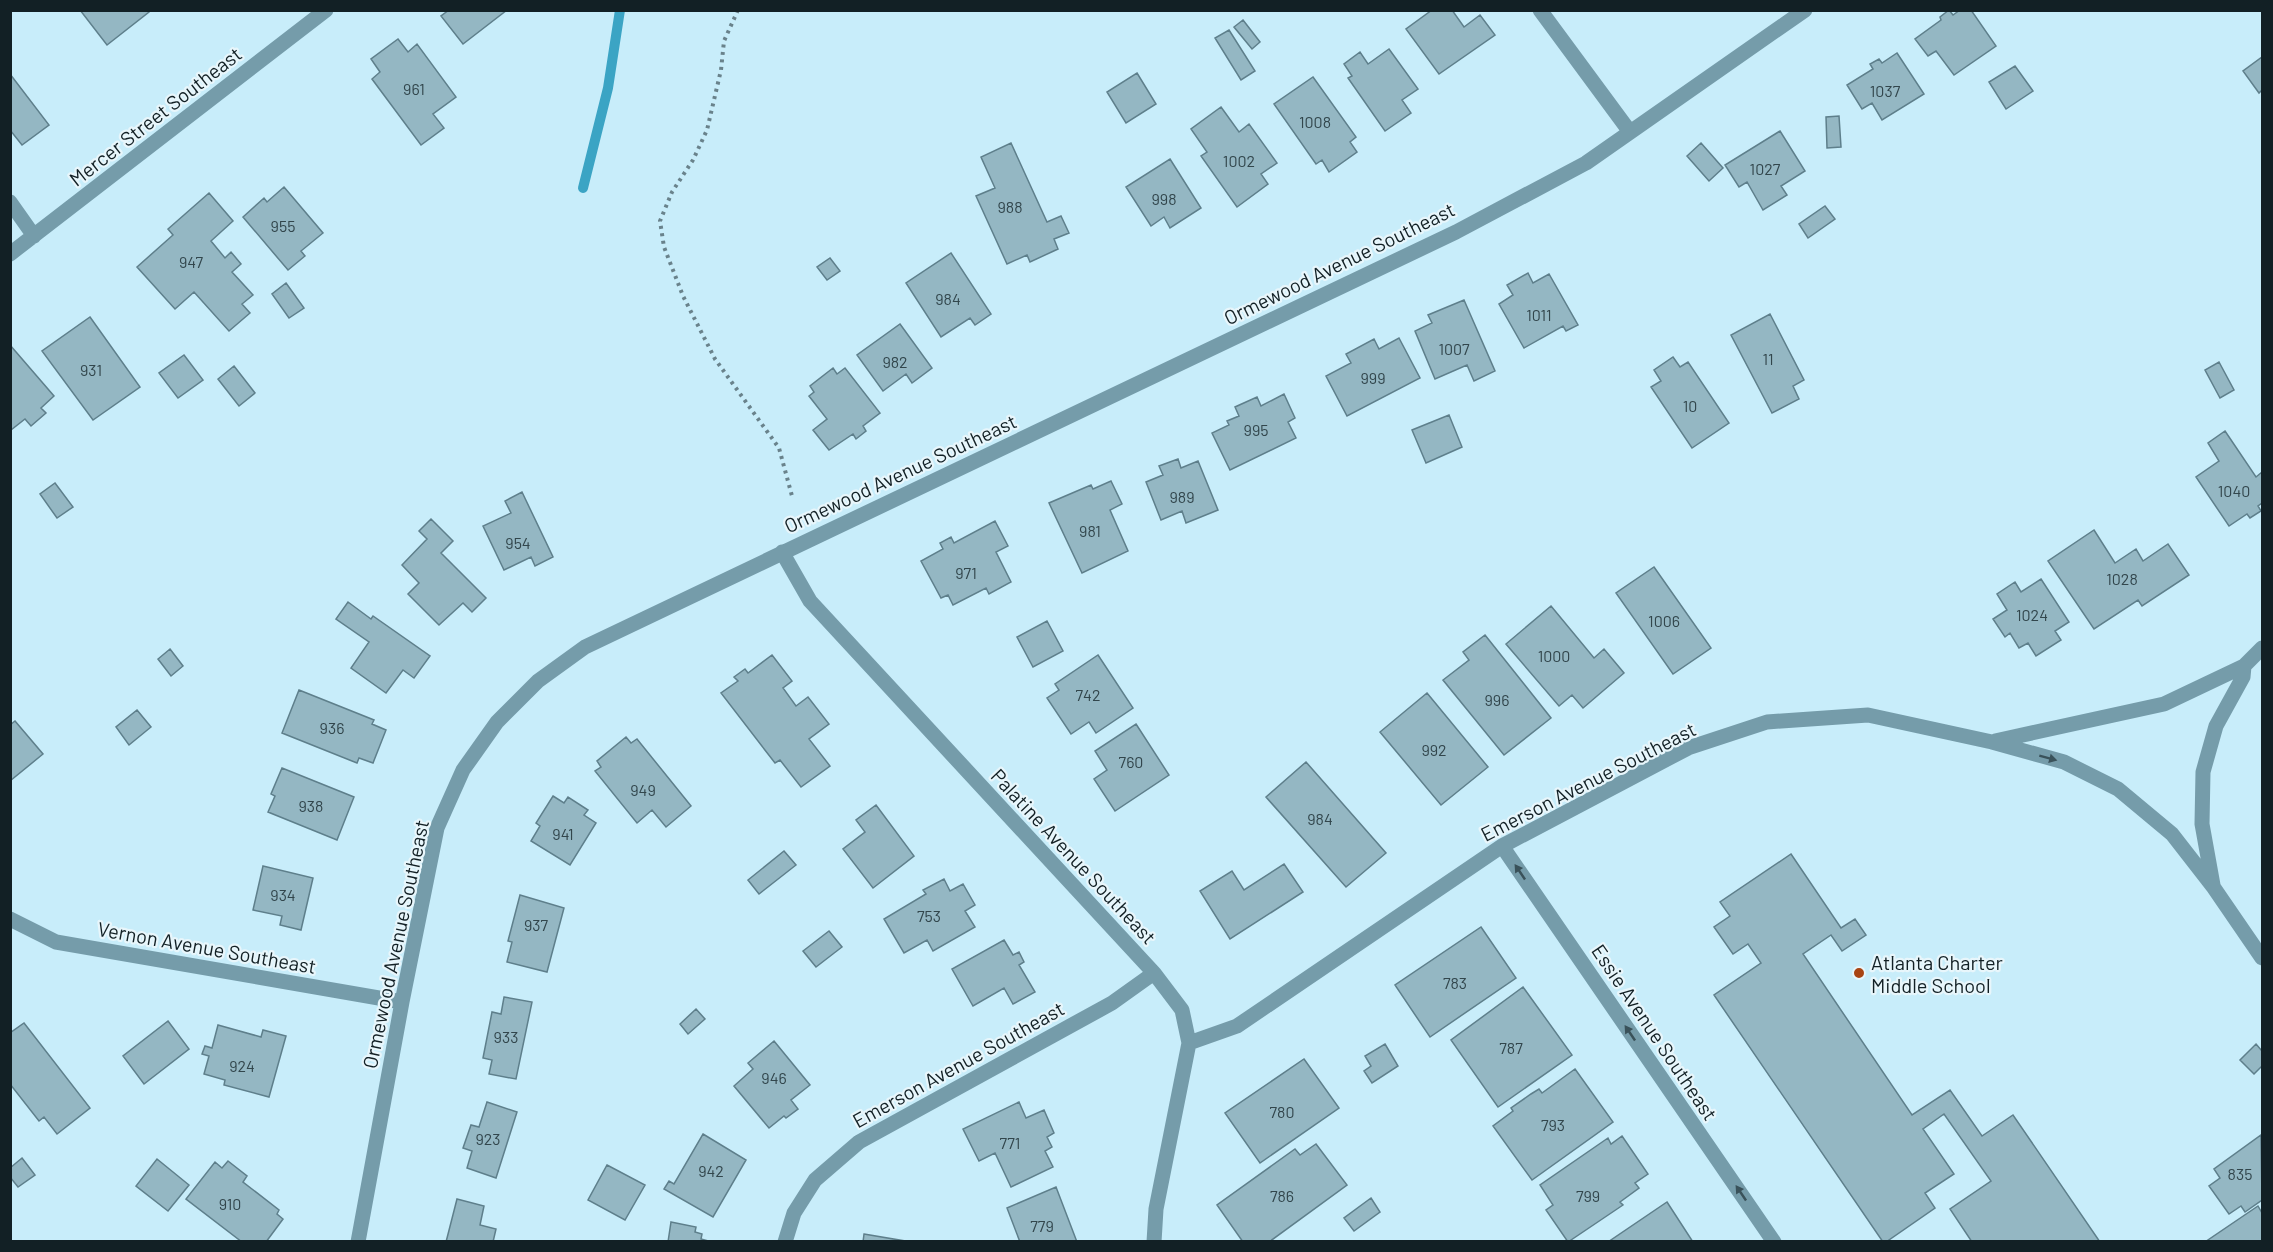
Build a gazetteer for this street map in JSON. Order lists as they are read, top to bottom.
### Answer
{
  "streets": {
    "street": [
      "Mercer Street Southeast",
      "Ormewood Avenue Southeast",
      "Emerson Avenue Southeast",
      "Palatine Avenue Southeast",
      "Vernon Avenue Southeast",
      "Essie Avenue Southeast"
    ]
  },
  "crossings": [
    ["Ormewood Avenue Southeast", "Palatine Avenue Southeast"],
    ["Ormewood Avenue Southeast", "Vernon Avenue Southeast"],
    ["Emerson Avenue Southeast", "Palatine Avenue Southeast"],
    ["Emerson Avenue Southeast", "Essie Avenue Southeast"]
  ],
  "one_way": ["Essie Avenue Southeast"],
  "places": ["Atlanta Charter Middle School"],
  "house_numbers": [
    "961",
    "1037",
    "1008",
    "1002",
    "1027",
    "998",
    "988",
    "955",
    "947",
    "984",
    "1011",
    "1007",
    "11",
    "982",
    "931",
    "999",
    "10",
    "995",
    "1040",
    "989",
    "981",
    "954",
    "971",
    "1028",
    "1024",
    "1006",
    "1000",
    "742",
    "996",
    "936",
    "992",
    "760",
    "949",
    "938",
    "984",
    "941",
    "934",
    "753",
    "937",
    "783",
    "933",
    "787",
    "924",
    "946",
    "780",
    "793",
    "923",
    "771",
    "942",
    "835",
    "786",
    "799",
    "910",
    "779"
  ]
}
